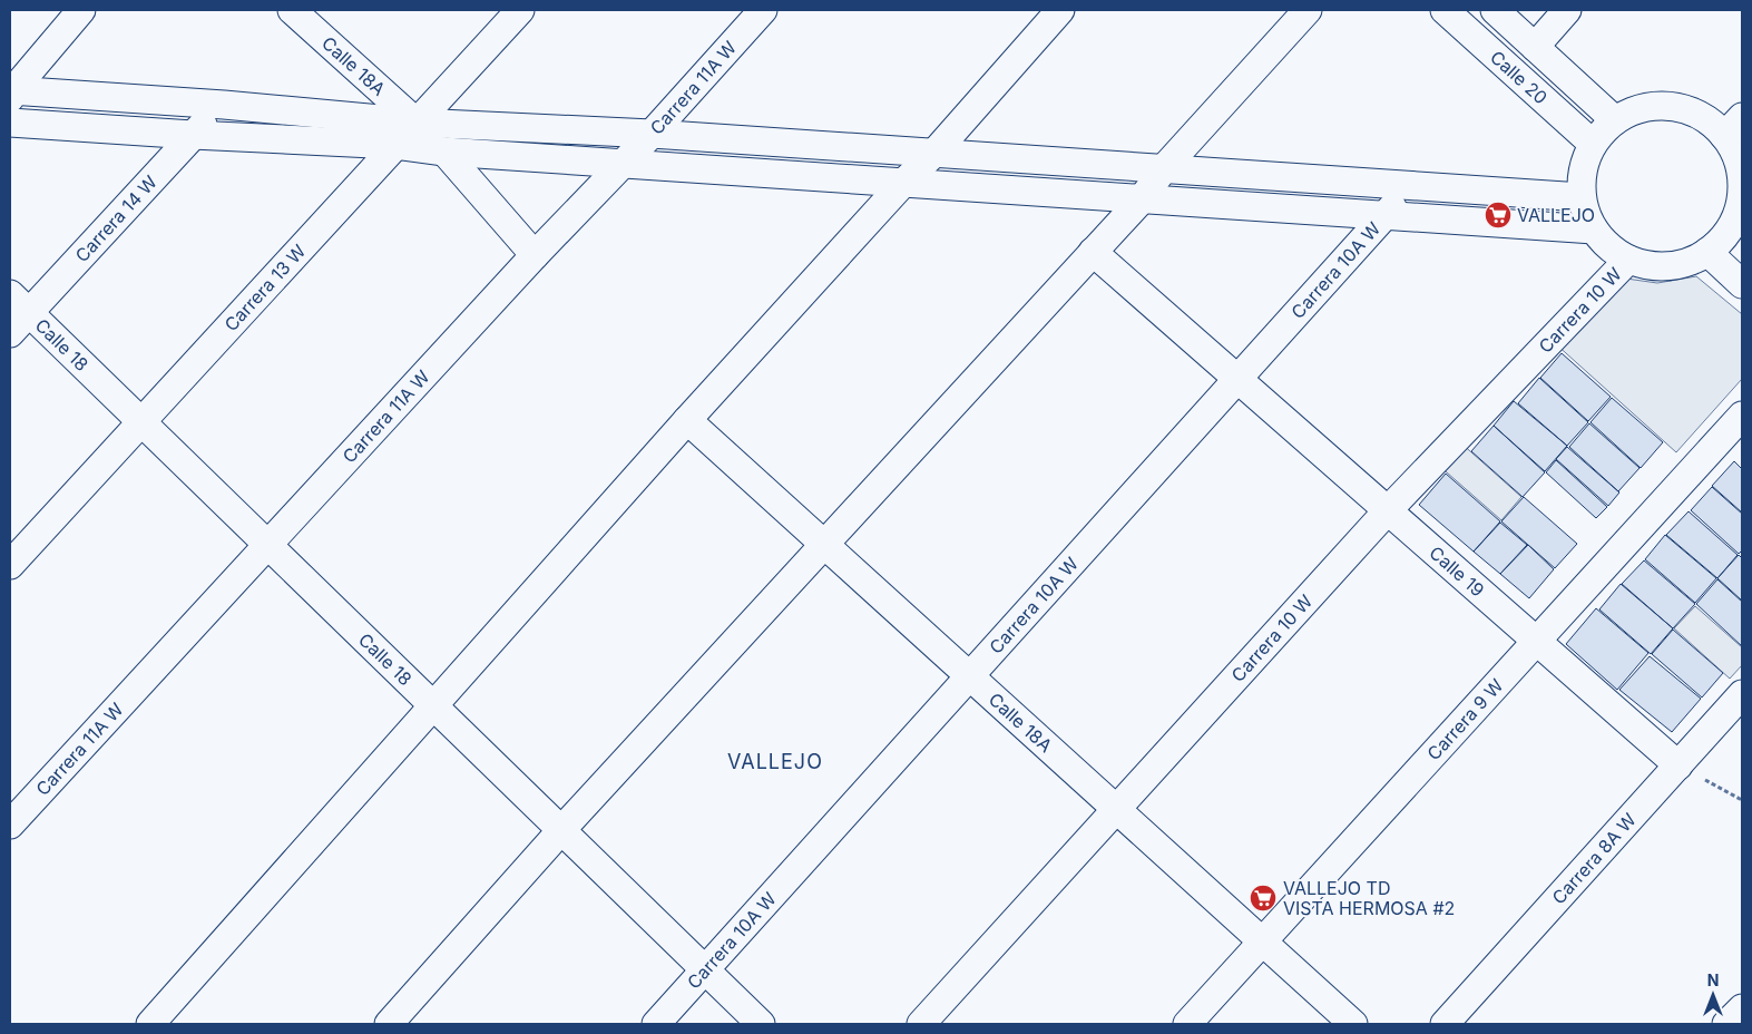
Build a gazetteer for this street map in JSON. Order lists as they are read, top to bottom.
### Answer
{
  "streets": {
    "street": [
      "Calle 18A",
      "Calle 20",
      "Carrera 11A W",
      "Carrera 14 W",
      "Carrera 10A W",
      "Carrera 13 W",
      "Carrera 10 W",
      "Calle 18",
      "Calle 19",
      "Carrera 9 W",
      "Carrera 8A W"
    ]
  },
  "crossings": [
    ["Calle 18A", "Carrera 10A W"],
    ["Calle 18A", "Carrera 13 W"],
    ["Calle 18A", "Carrera 10 W"],
    ["Calle 18A", "Carrera 9 W"],
    ["Calle 20", "Carrera 10 W"],
    ["Carrera 11A W", "Calle 18"],
    ["Carrera 14 W", "Calle 18"],
    ["Carrera 10A W", "Calle 18"],
    ["Carrera 10A W", "Calle 19"],
    ["Carrera 13 W", "Calle 18"],
    ["Carrera 10 W", "Calle 19"],
    ["Calle 19", "Carrera 9 W"],
    ["Calle 19", "Carrera 8A W"]
  ],
  "districts": ["VALLEJO"],
  "places": {
    "supermarket": ["VALLEJO", "VALLEJO TD VISTA HERMOSA #2"]
  },
  "north": "top"
}
